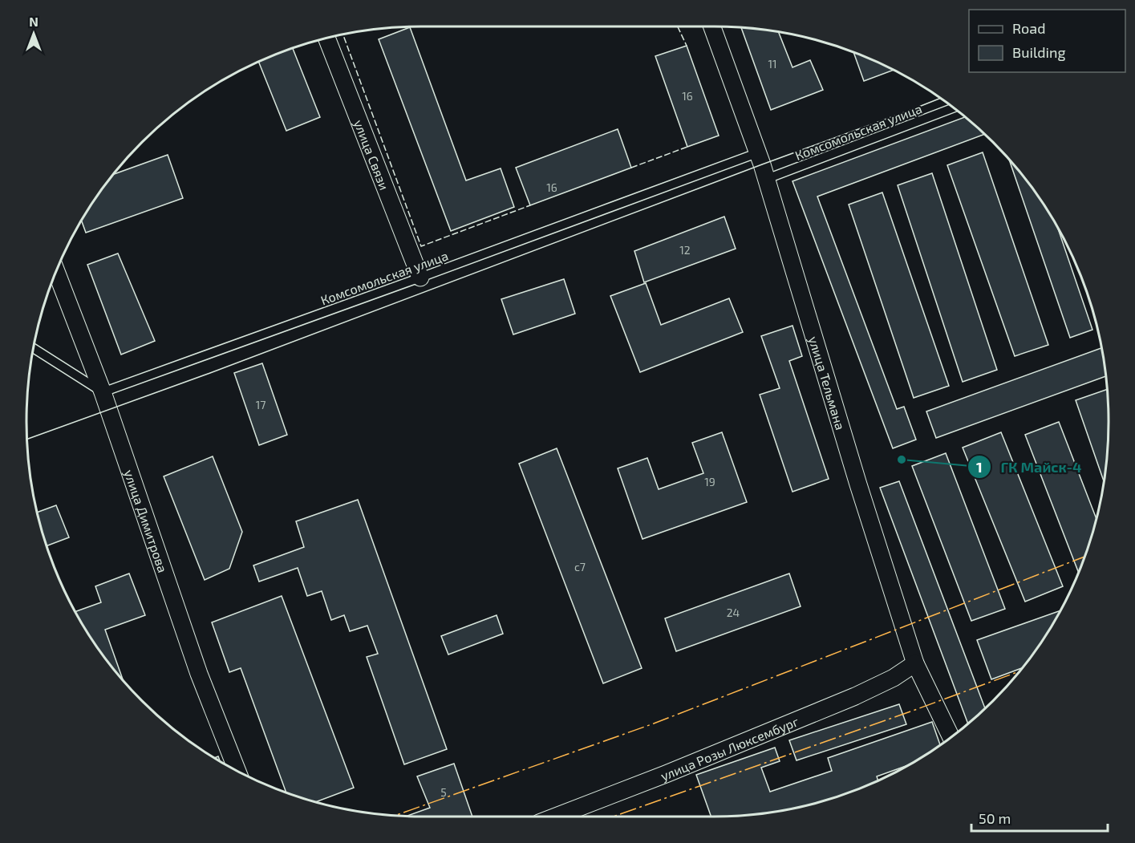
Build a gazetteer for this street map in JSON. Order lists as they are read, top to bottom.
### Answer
{
  "streets": {
    "street": [
      "улица Связи",
      "улица Тельмана",
      "улица Димитрова",
      "улица Розы Люксембург"
    ],
    "lane": ["Комсомольская улица"]
  },
  "crossings": [
    ["Комсомольская улица", "улица Связи"],
    ["Комсомольская улица", "улица Тельмана"],
    ["Комсомольская улица", "улица Димитрова"],
    ["улица Тельмана", "улица Розы Люксембург"]
  ],
  "places": ["ГК Майск-4"],
  "house_numbers": [
    "11",
    "16",
    "16",
    "12",
    "17",
    "19",
    "с7",
    "24",
    "5"
  ],
  "legend": ["Road", "Building"],
  "scale_bar": "50 m",
  "north": "top"
}
